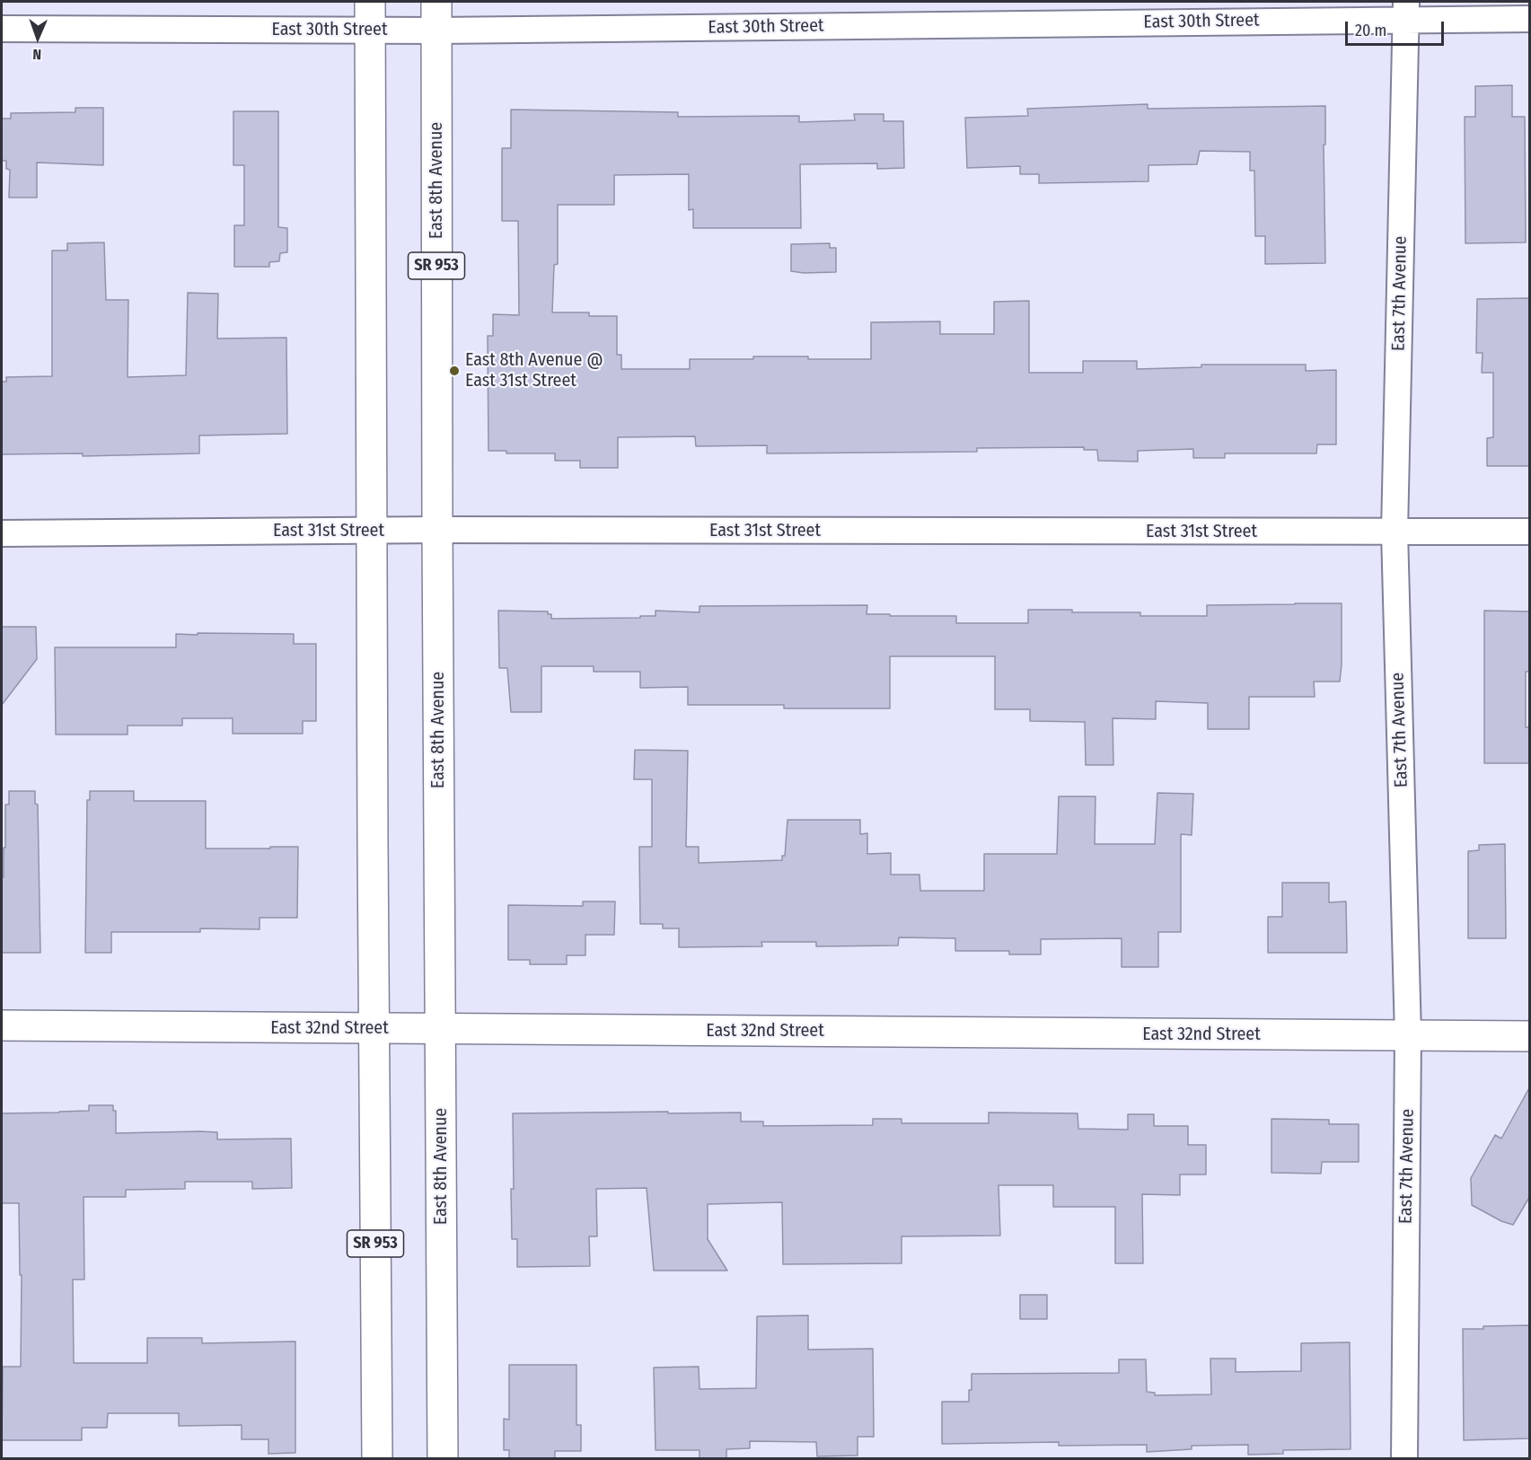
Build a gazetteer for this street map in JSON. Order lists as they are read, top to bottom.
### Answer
{
  "streets": {
    "main road": ["East 8th Avenue", "SR 953", "East 32nd Street"],
    "street": ["East 30th Street", "East 7th Avenue", "East 31st Street"]
  },
  "crossings": [
    ["East 30th Street", "East 8th Avenue"],
    ["East 30th Street", "SR 953"],
    ["East 30th Street", "East 7th Avenue"],
    ["East 8th Avenue", "East 31st Street"],
    ["East 8th Avenue", "East 32nd Street"],
    ["SR 953", "East 31st Street"],
    ["SR 953", "East 32nd Street"],
    ["East 7th Avenue", "East 31st Street"],
    ["East 7th Avenue", "East 32nd Street"]
  ],
  "places": ["East 8th Avenue @ East 31st Street"],
  "scale_bar": "20 m",
  "north": "bottom"
}
